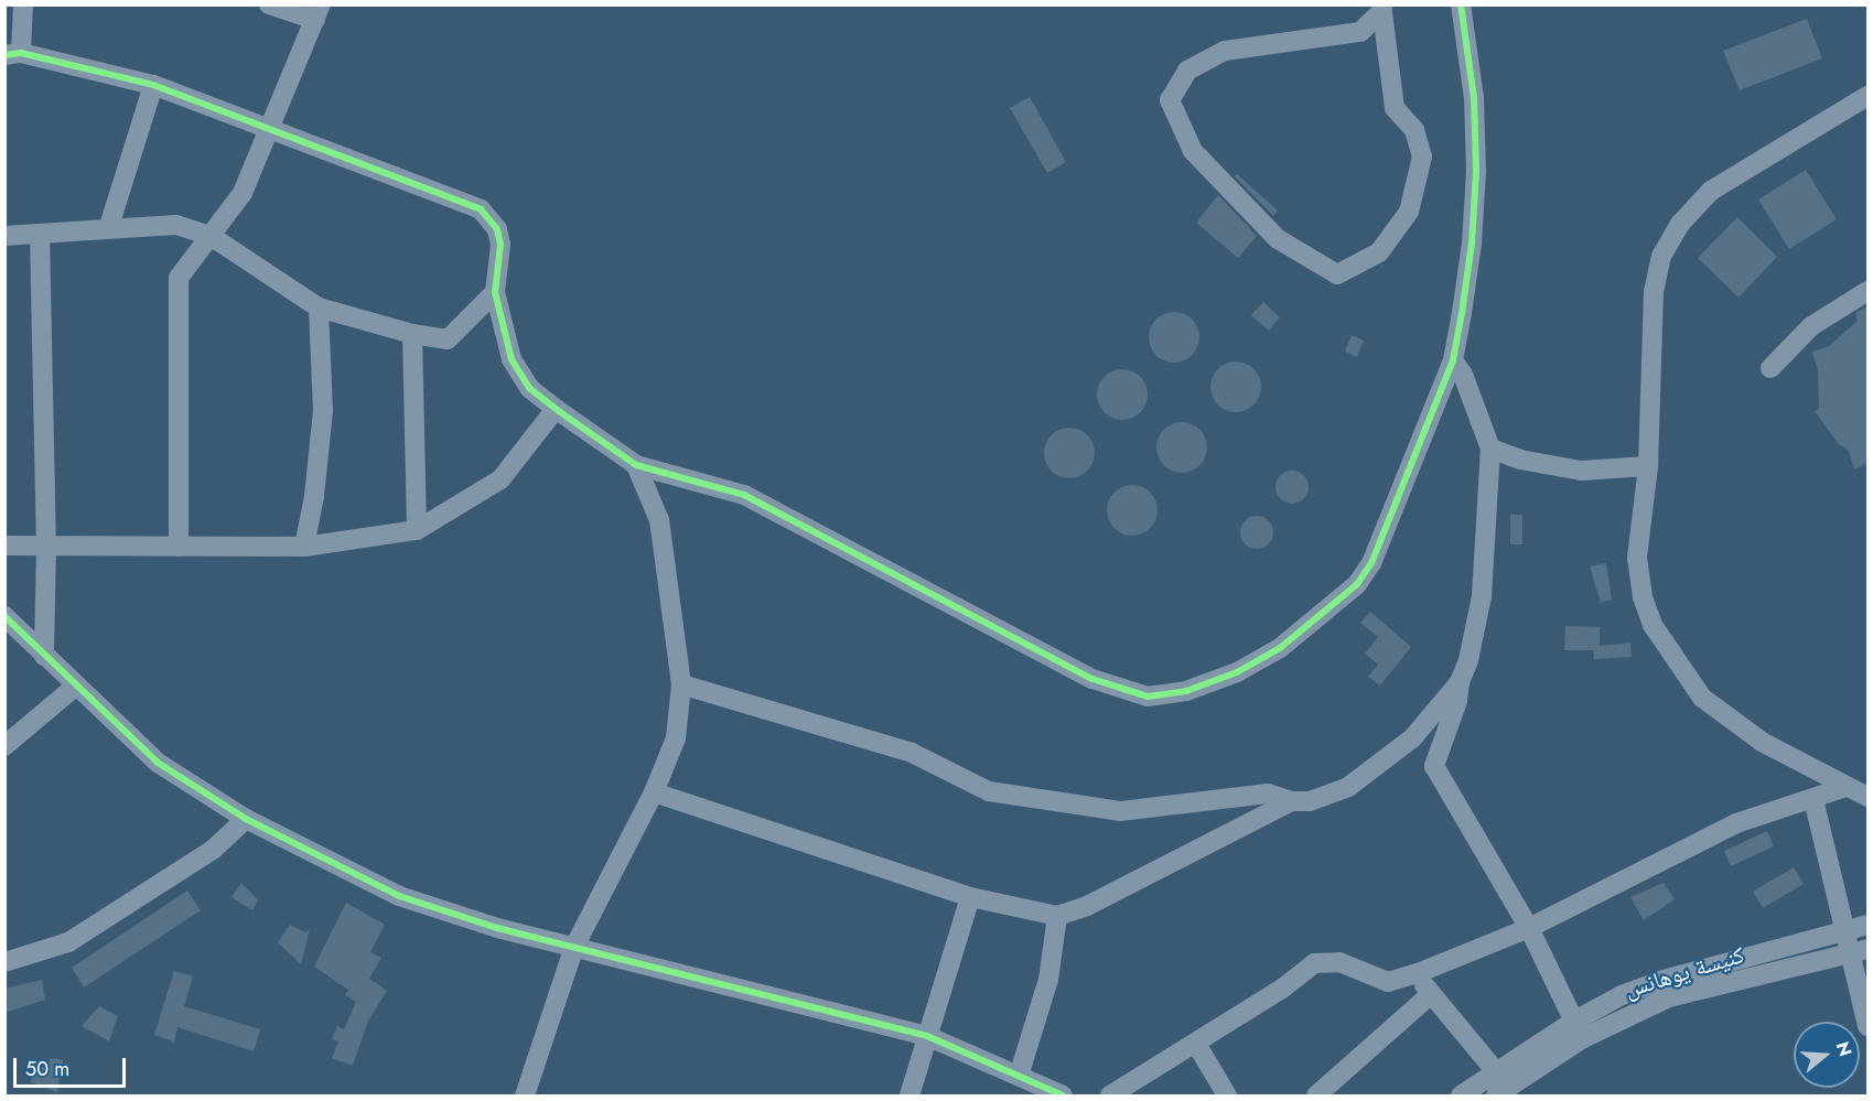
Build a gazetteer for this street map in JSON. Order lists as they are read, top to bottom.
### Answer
{
  "streets": {
    "street": ["كنيسة يوهانس"]
  },
  "scale_bar": "50 m",
  "north": "right"
}
